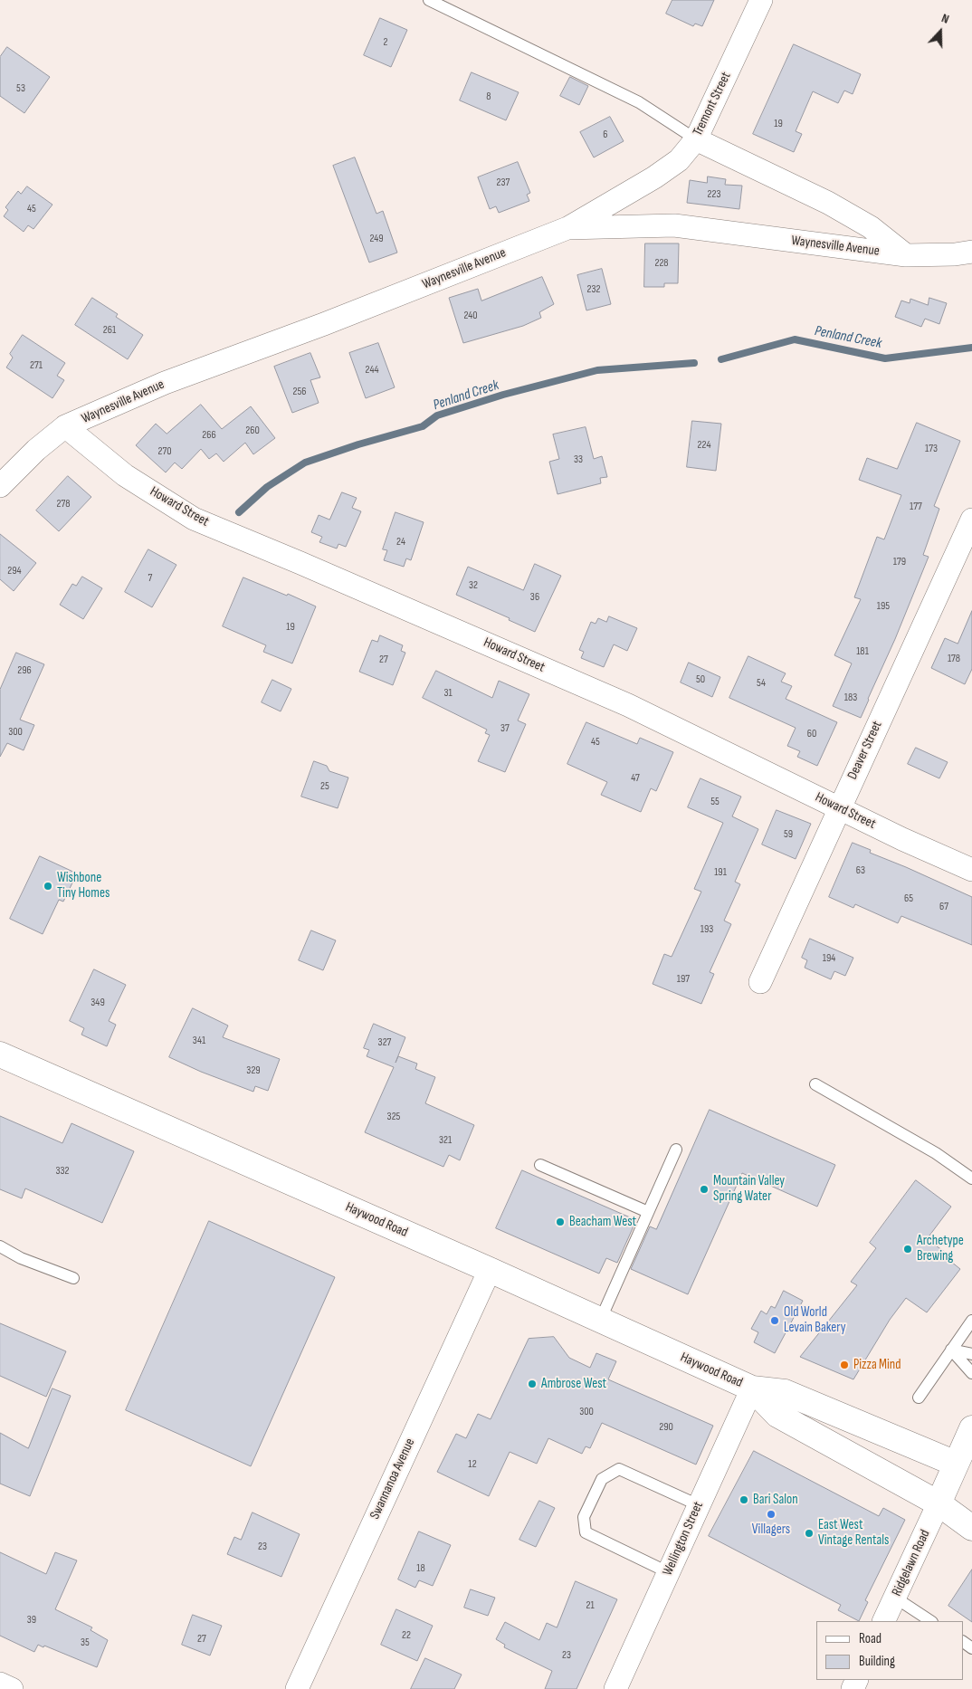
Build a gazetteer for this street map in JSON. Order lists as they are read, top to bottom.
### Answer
{
  "streets": {
    "main road": ["Haywood Road"],
    "street": [
      "Tremont Street",
      "Waynesville Avenue",
      "Howard Street",
      "Deaver Street",
      "Swannanoa Avenue",
      "Wellington Street",
      "Ridgelawn Road"
    ]
  },
  "crossings": [
    ["Tremont Street", "Waynesville Avenue"],
    ["Waynesville Avenue", "Howard Street"],
    ["Howard Street", "Deaver Street"],
    ["Haywood Road", "Swannanoa Avenue"],
    ["Haywood Road", "Wellington Street"],
    ["Haywood Road", "Ridgelawn Road"]
  ],
  "water": ["Penland Creek"],
  "places": [
    "Wishbone Tiny Homes",
    "Mountain Valley Spring Water",
    "Beacham West",
    "Archetype Brewing",
    "Old World Levain Bakery",
    "Pizza Mind",
    "Ambrose West",
    "Bari Salon",
    "Villagers",
    "East West Vintage Rentals"
  ],
  "house_numbers": [
    "2",
    "53",
    "8",
    "19",
    "6",
    "237",
    "223",
    "45",
    "249",
    "228",
    "232",
    "240",
    "261",
    "271",
    "244",
    "256",
    "260",
    "266",
    "224",
    "173",
    "270",
    "33",
    "278",
    "177",
    "24",
    "179",
    "294",
    "7",
    "32",
    "36",
    "195",
    "19",
    "181",
    "178",
    "27",
    "296",
    "50",
    "54",
    "31",
    "183",
    "37",
    "300",
    "60",
    "45",
    "47",
    "25",
    "55",
    "59",
    "63",
    "191",
    "65",
    "67",
    "193",
    "194",
    "197",
    "349",
    "341",
    "327",
    "329",
    "325",
    "321",
    "332",
    "300",
    "290",
    "12",
    "23",
    "18",
    "21",
    "39",
    "22",
    "27",
    "35",
    "23"
  ],
  "legend": ["Road", "Building"],
  "north": "top"
}
